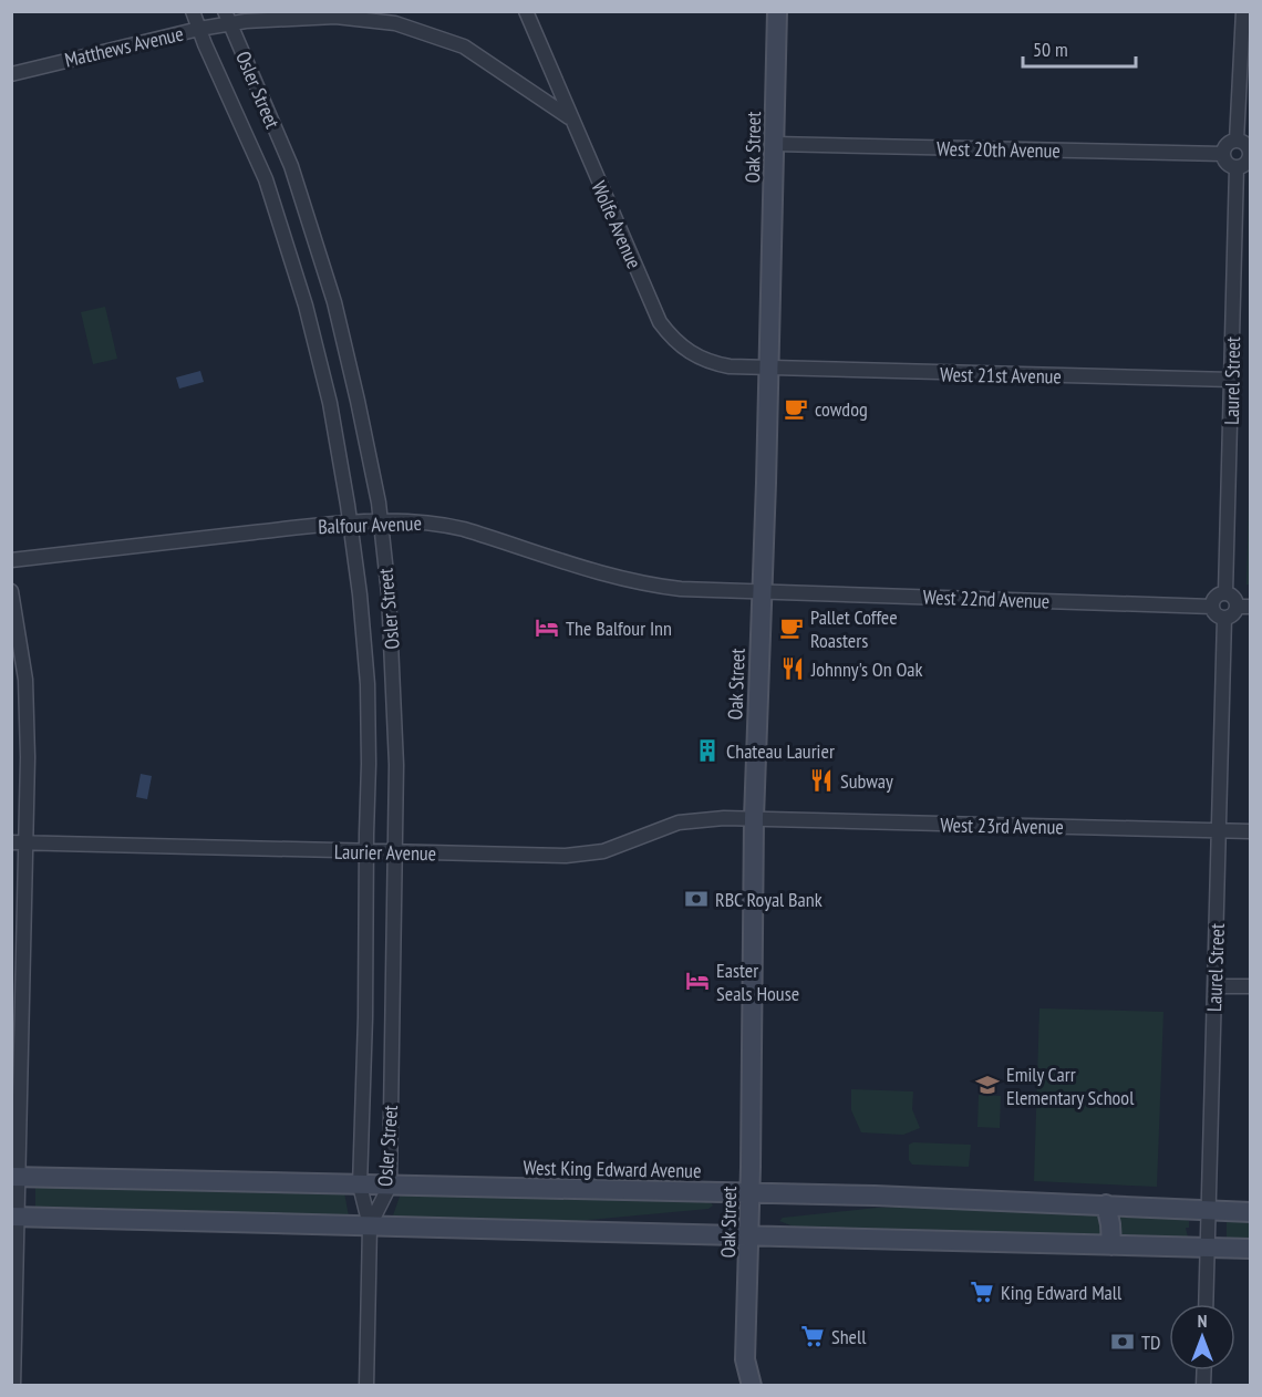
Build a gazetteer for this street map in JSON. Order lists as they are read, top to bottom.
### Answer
{
  "streets": {
    "main road": ["Oak Street", "West King Edward Avenue"],
    "street": [
      "Matthews Avenue",
      "Osler Street",
      "West 20th Avenue",
      "Wolfe Avenue",
      "West 21st Avenue",
      "Laurel Street",
      "Balfour Avenue",
      "West 22nd Avenue",
      "West 23rd Avenue",
      "Laurier Avenue"
    ]
  },
  "crossings": [
    ["Matthews Avenue", "Osler Street"],
    ["Matthews Avenue", "Wolfe Avenue"],
    ["Osler Street", "Balfour Avenue"],
    ["Osler Street", "Laurier Avenue"],
    ["Osler Street", "West King Edward Avenue"],
    ["Oak Street", "West 20th Avenue"],
    ["Oak Street", "Wolfe Avenue"],
    ["Oak Street", "West 21st Avenue"],
    ["Oak Street", "Balfour Avenue"],
    ["Oak Street", "West 22nd Avenue"],
    ["Oak Street", "West 23rd Avenue"],
    ["Oak Street", "Laurier Avenue"],
    ["Oak Street", "West King Edward Avenue"],
    ["West 20th Avenue", "Laurel Street"],
    ["Wolfe Avenue", "West 21st Avenue"],
    ["West 21st Avenue", "Laurel Street"],
    ["Laurel Street", "West 22nd Avenue"],
    ["Laurel Street", "West 23rd Avenue"],
    ["Laurel Street", "West King Edward Avenue"],
    ["Balfour Avenue", "West 22nd Avenue"],
    ["West 23rd Avenue", "Laurier Avenue"]
  ],
  "places": {
    "cafe": ["cowdog", "Pallet Coffee Roasters"],
    "hotel": ["The Balfour Inn", "Easter Seals House"],
    "restaurant": ["Johnny's On Oak", "Subway"],
    "building": ["Chateau Laurier"],
    "bank": ["RBC Royal Bank", "TD"],
    "school or university": ["Emily Carr Elementary School"],
    "supermarket": ["King Edward Mall", "Shell"]
  },
  "scale_bar": "50 m",
  "north": "top"
}
